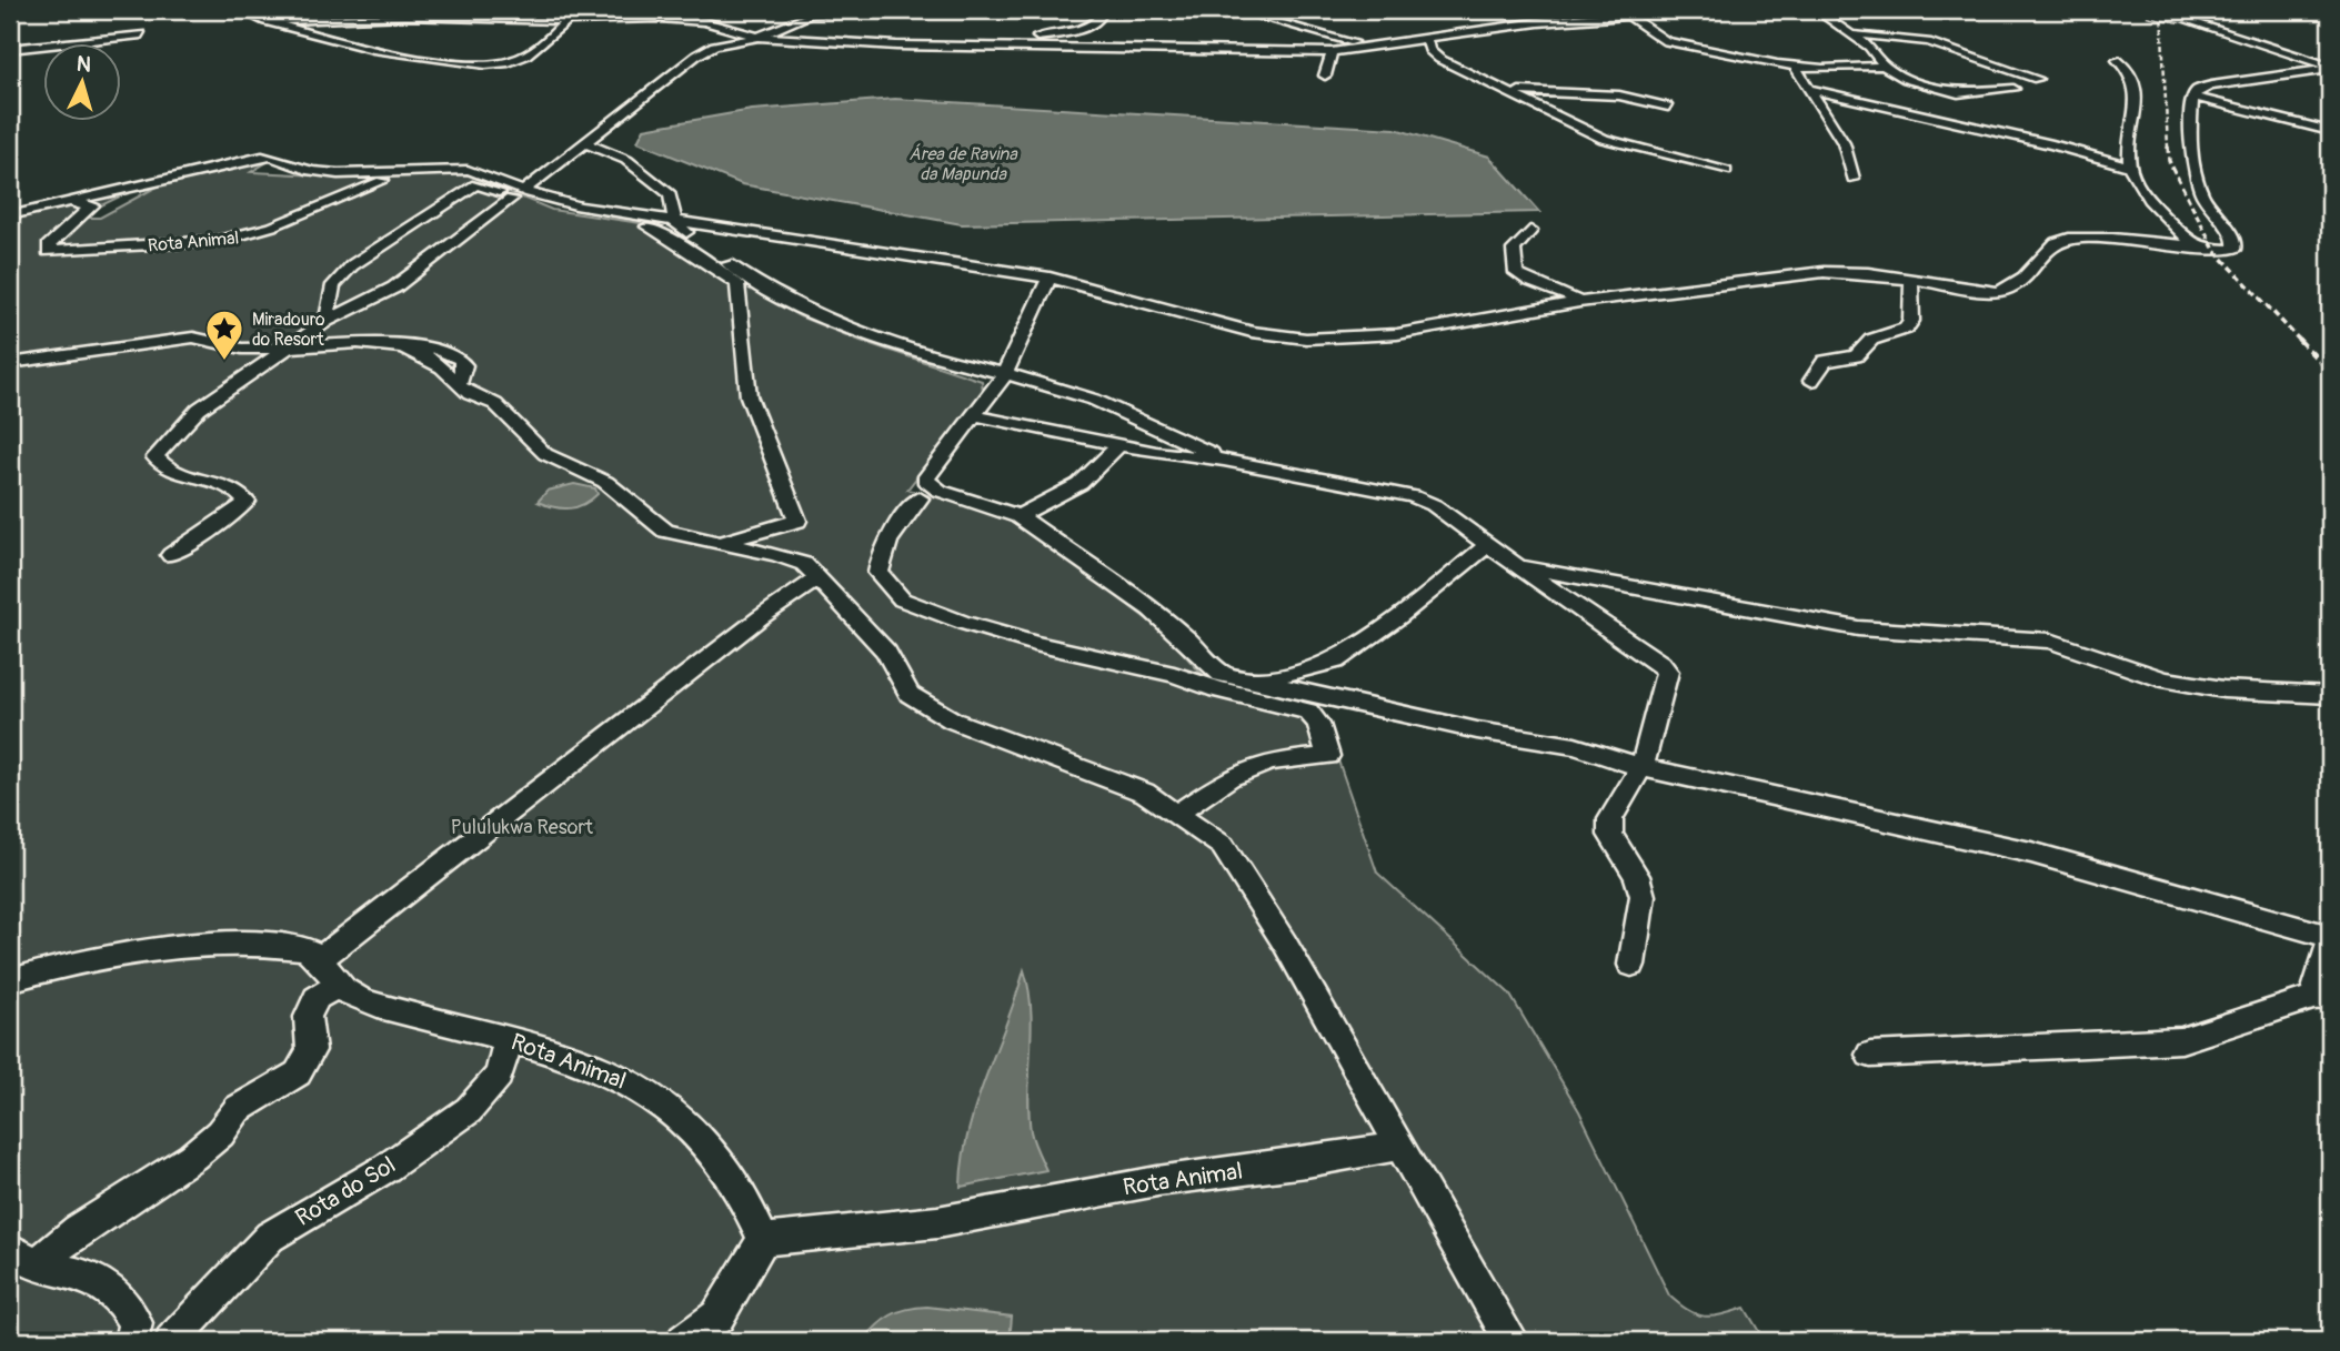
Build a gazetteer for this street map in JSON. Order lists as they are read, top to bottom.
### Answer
{
  "streets": {
    "street": ["Rota Animal", "Rota do Sol"]
  },
  "crossings": [
    ["Rota Animal", "Rota do Sol"]
  ],
  "water": ["Área de Ravina da Mapunda"],
  "parks": ["Pululukwa Resort"],
  "places": {
    "place": ["Miradouro do Resort"]
  },
  "north": "top"
}
